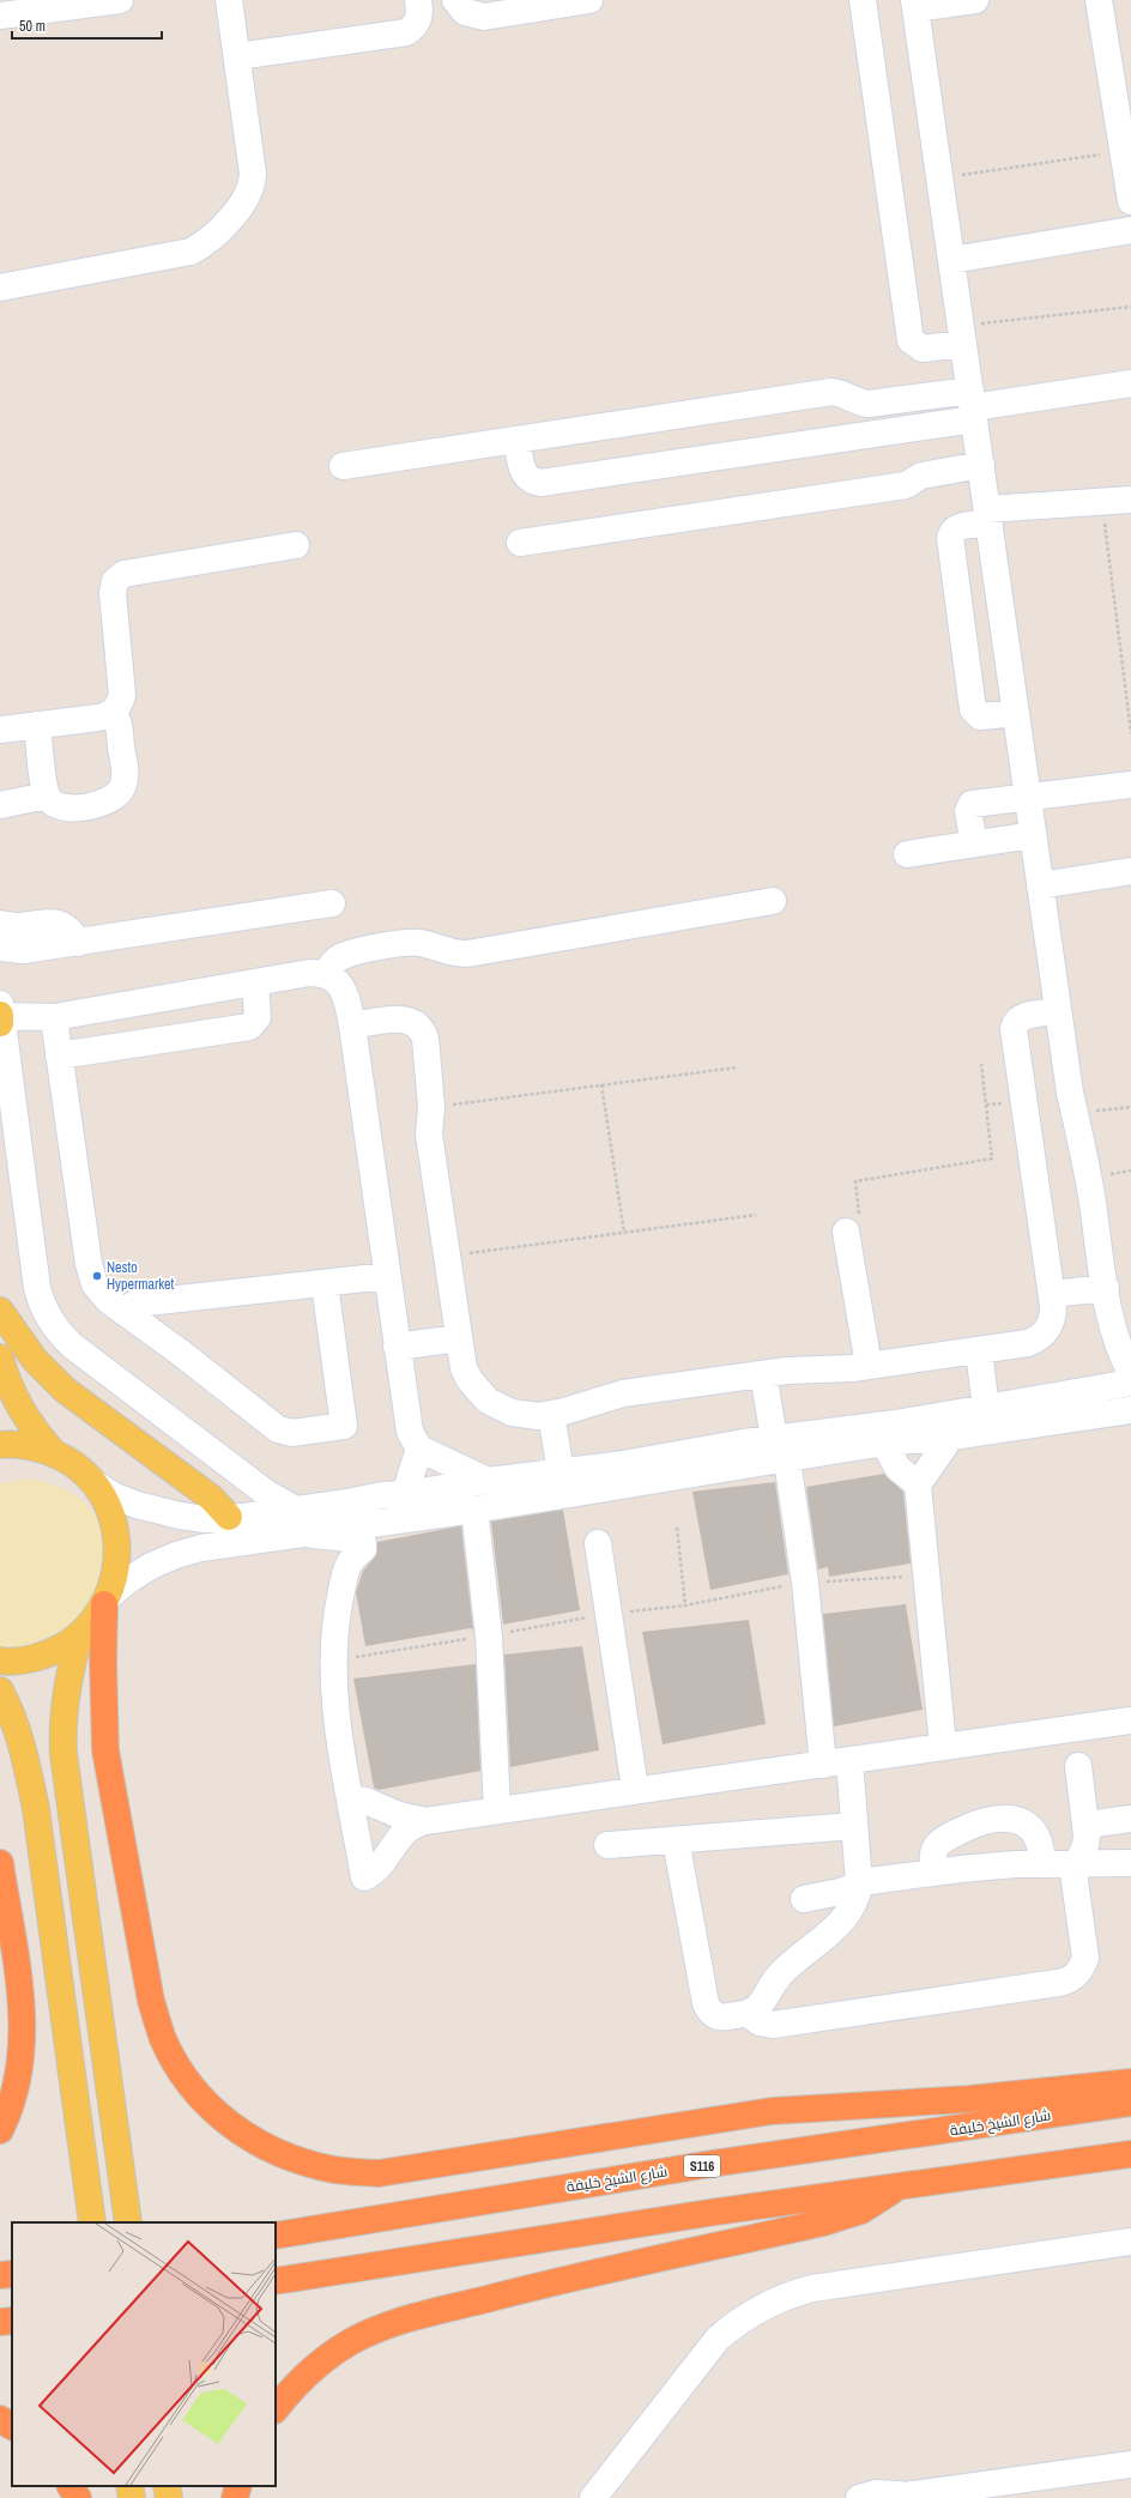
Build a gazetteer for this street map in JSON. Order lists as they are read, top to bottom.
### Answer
{
  "streets": {
    "highway": ["شارع الشيخ خليفة", "S116"]
  },
  "places": ["Nesto Hypermarket"],
  "scale_bar": "50 m"
}
